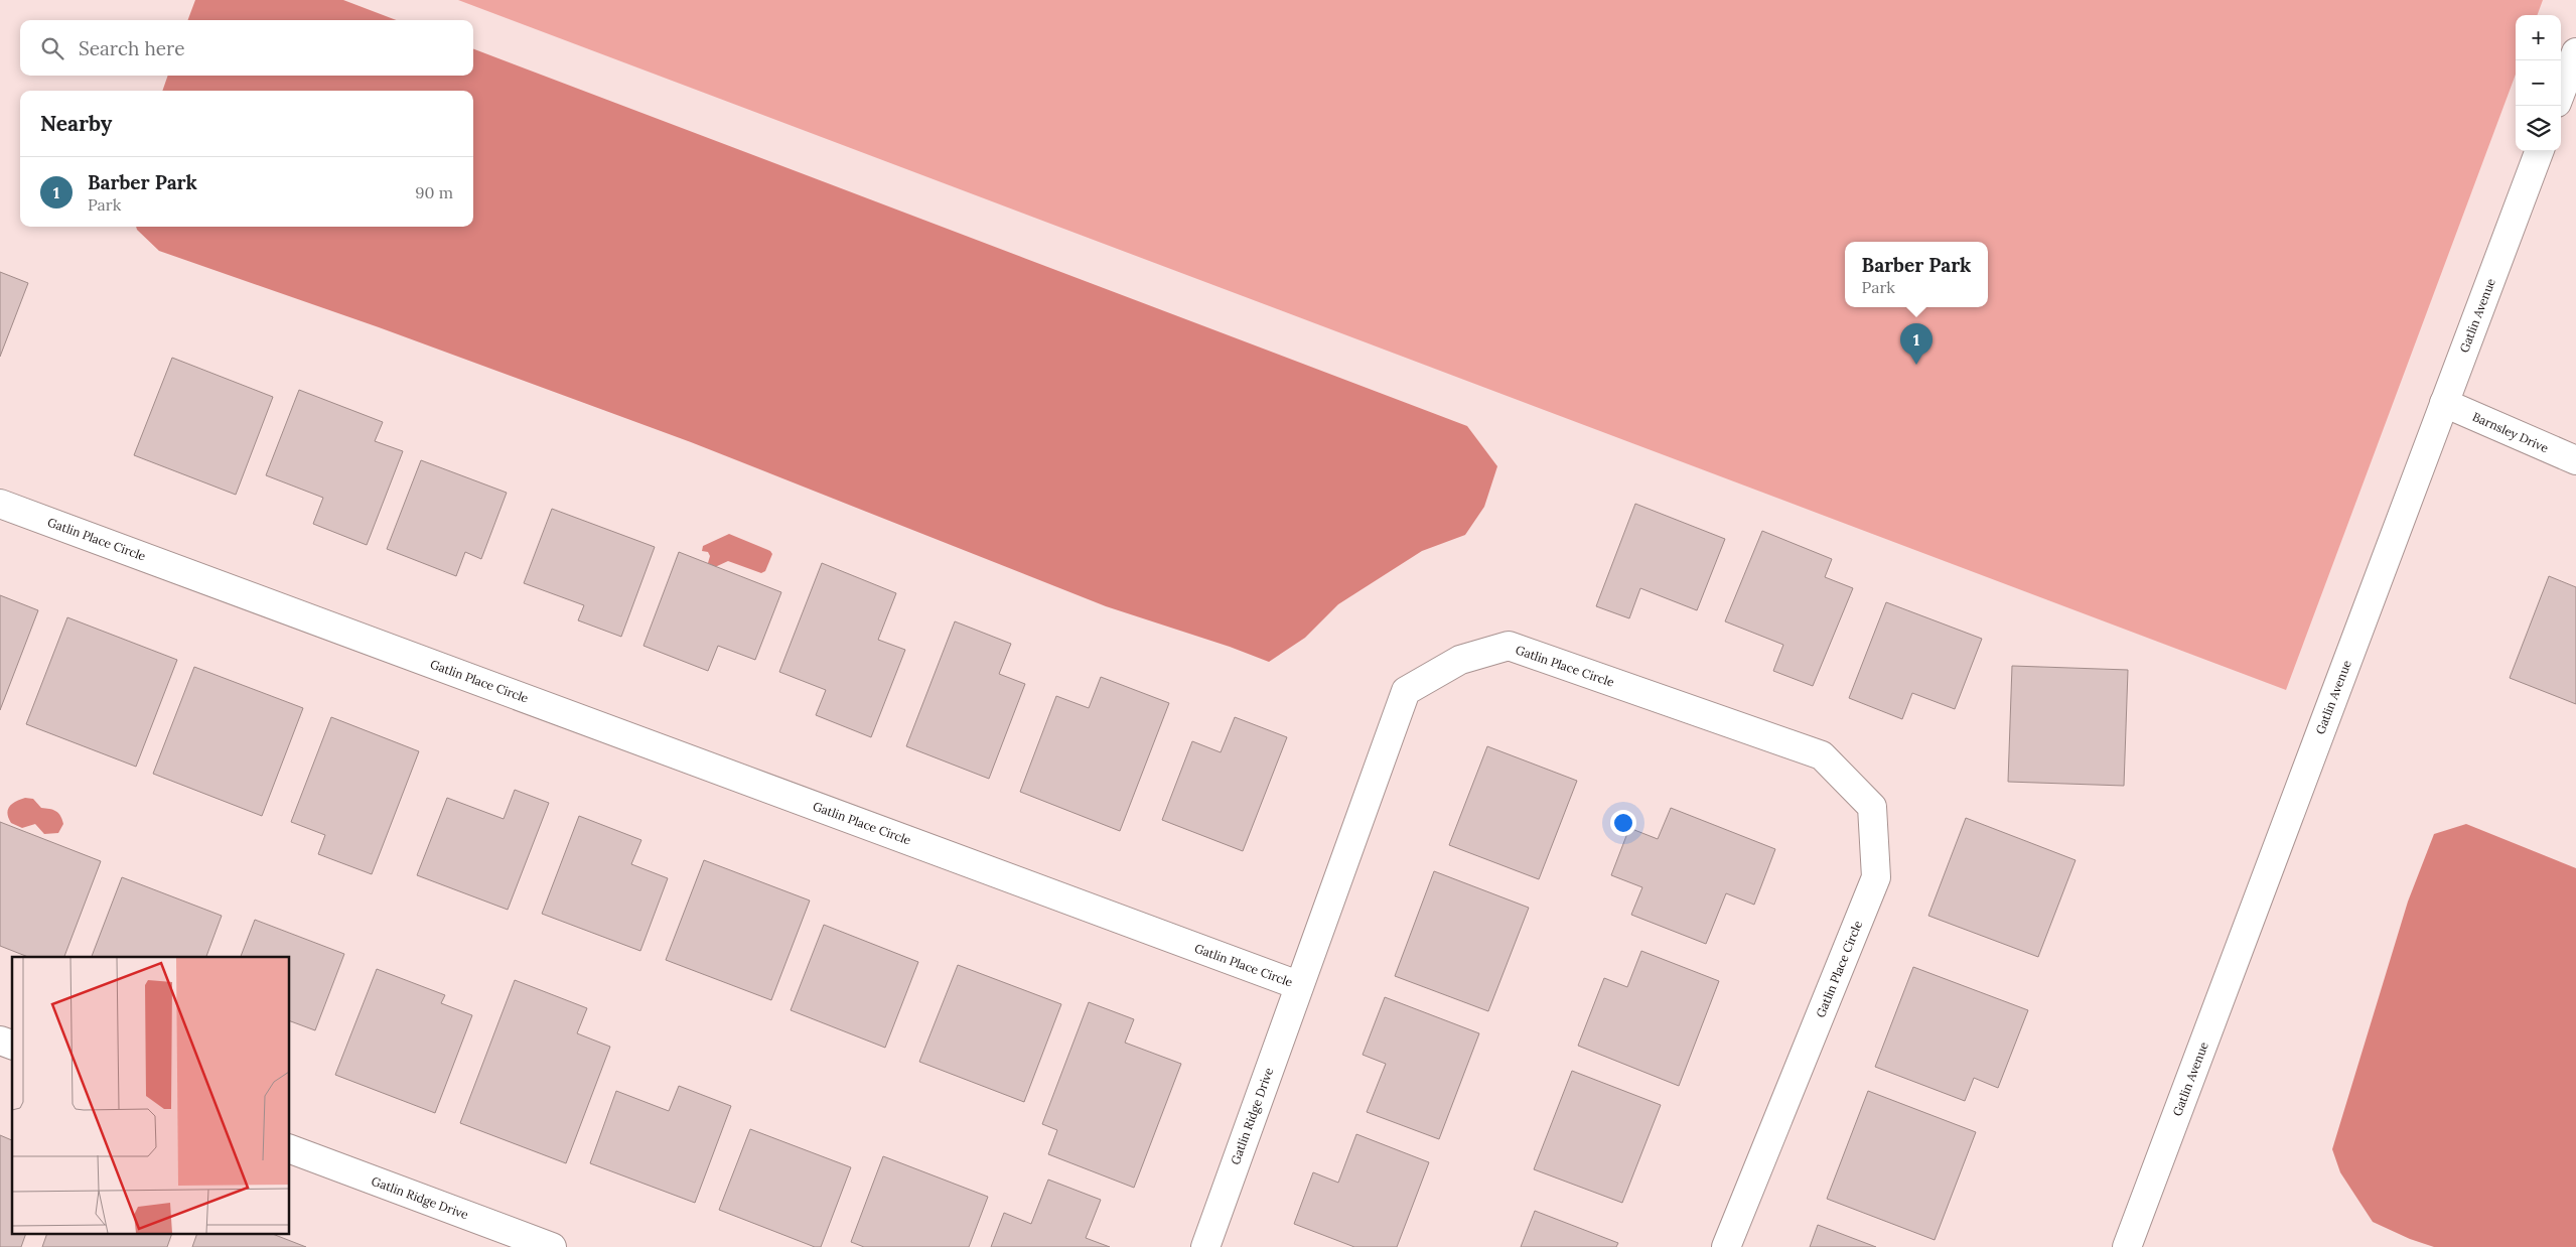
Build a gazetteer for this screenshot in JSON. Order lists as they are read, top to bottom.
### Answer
{
  "streets": {
    "street": [
      "Gatlin Avenue",
      "Barnsley Drive",
      "Gatlin Place Circle",
      "Gatlin Ridge Drive"
    ]
  },
  "crossings": [
    ["Gatlin Avenue", "Barnsley Drive"],
    ["Gatlin Place Circle", "Gatlin Ridge Drive"]
  ],
  "page": {
    "map_buttons": ["+", "−"],
    "search": "Search here",
    "heading": "Nearby",
    "list": [
      {
        "mark": "1",
        "name": "Barber Park",
        "note": "Park",
        "value": "90 m"
      }
    ],
    "popup": ["Barber Park", "Park"],
    "pins": "1"
  }
}
